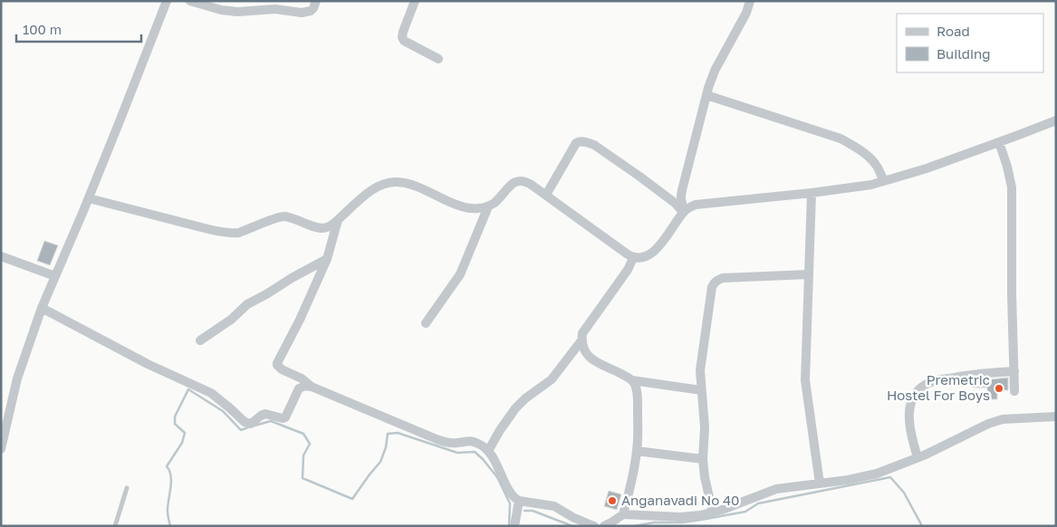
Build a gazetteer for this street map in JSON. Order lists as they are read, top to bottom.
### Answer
{
  "places": ["Premetric Hostel For Boys", "Anganavadi No 40"],
  "legend": ["Road", "Building"],
  "scale_bar": "100 m"
}
